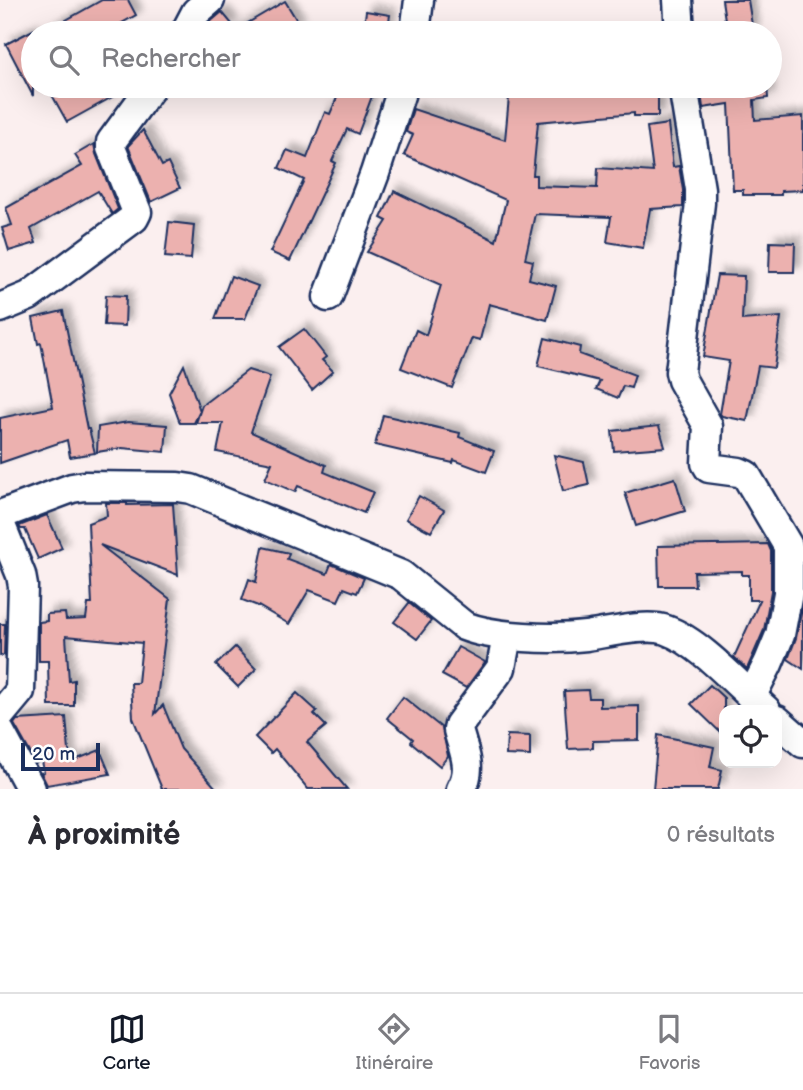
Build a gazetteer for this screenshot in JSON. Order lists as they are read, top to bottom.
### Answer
{
  "scale_bar": "20 m",
  "page": {
    "search": "Rechercher",
    "scale": "20 m",
    "heading": ["À proximité", "0 résultats"],
    "nav": ["Carte", "Itinéraire", "Favoris"]
  }
}
